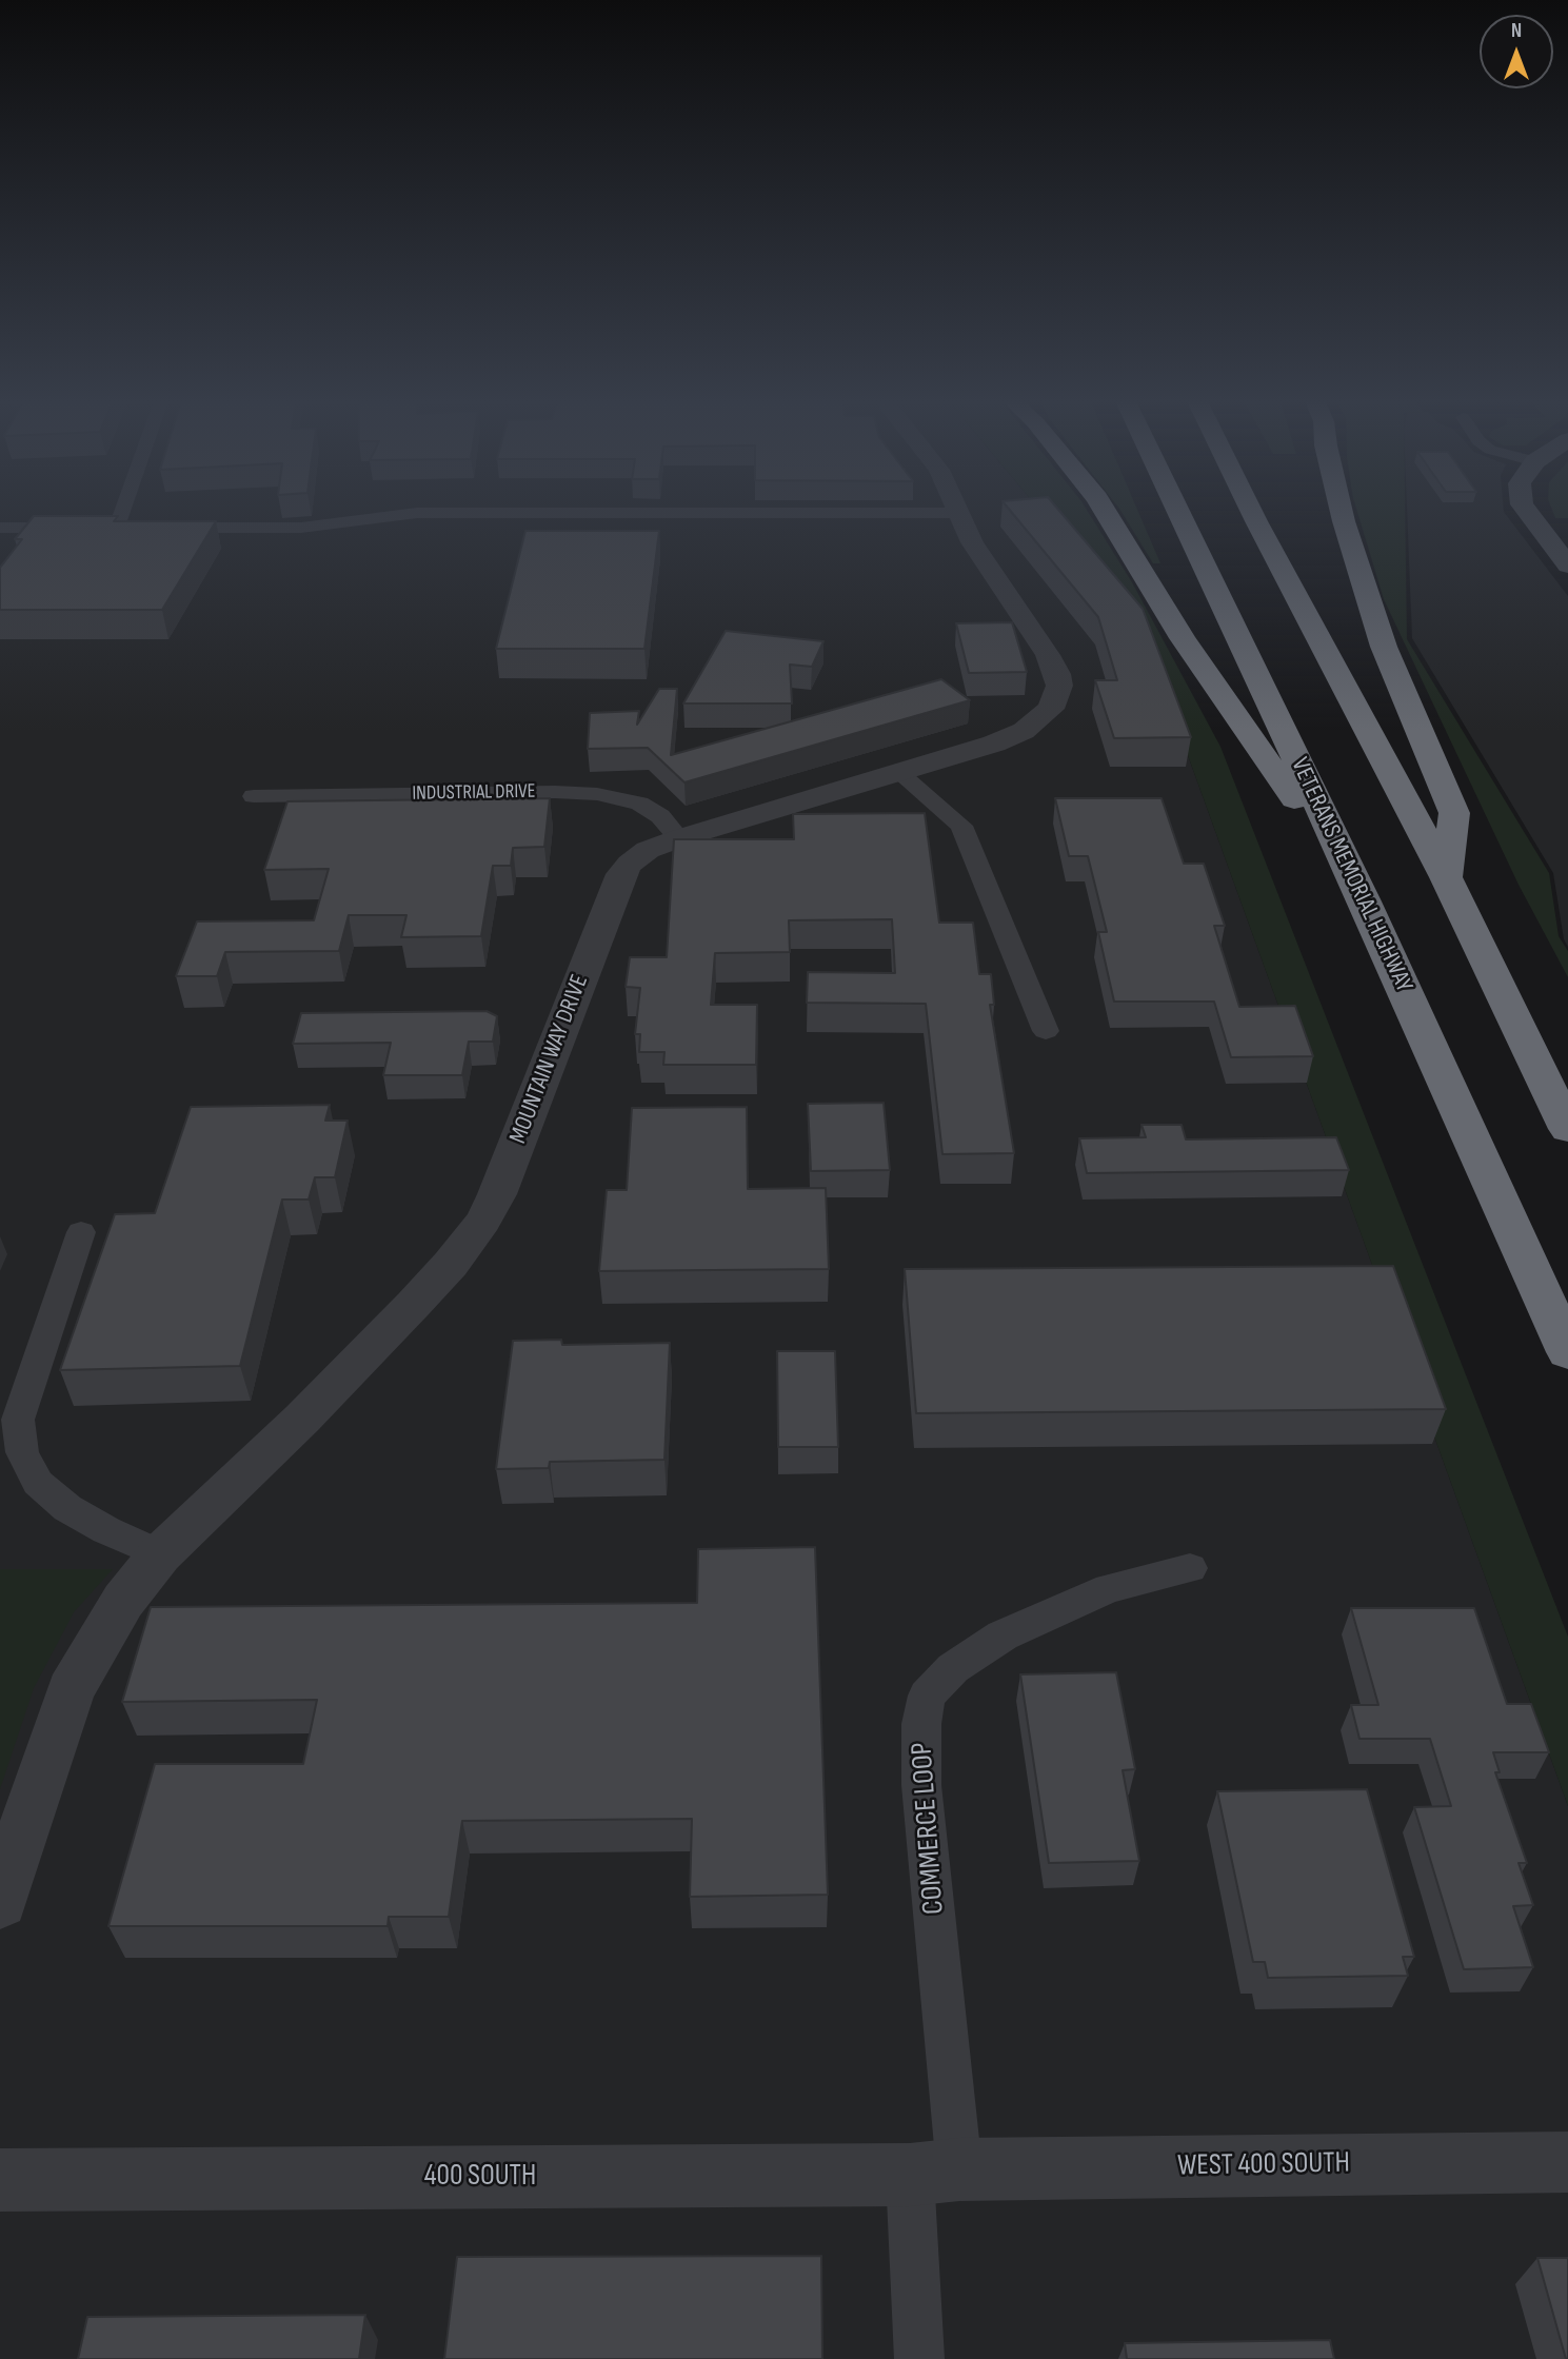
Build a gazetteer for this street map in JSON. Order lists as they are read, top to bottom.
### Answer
{
  "streets": {
    "highway": ["VETERANS MEMORIAL HIGHWAY"],
    "street": [
      "INDUSTRIAL DRIVE",
      "MOUNTAIN WAY DRIVE",
      "COMMERCE LOOP",
      "WEST 400 SOUTH",
      "400 SOUTH"
    ]
  },
  "crossings": [
    ["INDUSTRIAL DRIVE", "MOUNTAIN WAY DRIVE"],
    ["COMMERCE LOOP", "WEST 400 SOUTH"],
    ["COMMERCE LOOP", "400 SOUTH"],
    ["WEST 400 SOUTH", "400 SOUTH"]
  ],
  "north": "top"
}
